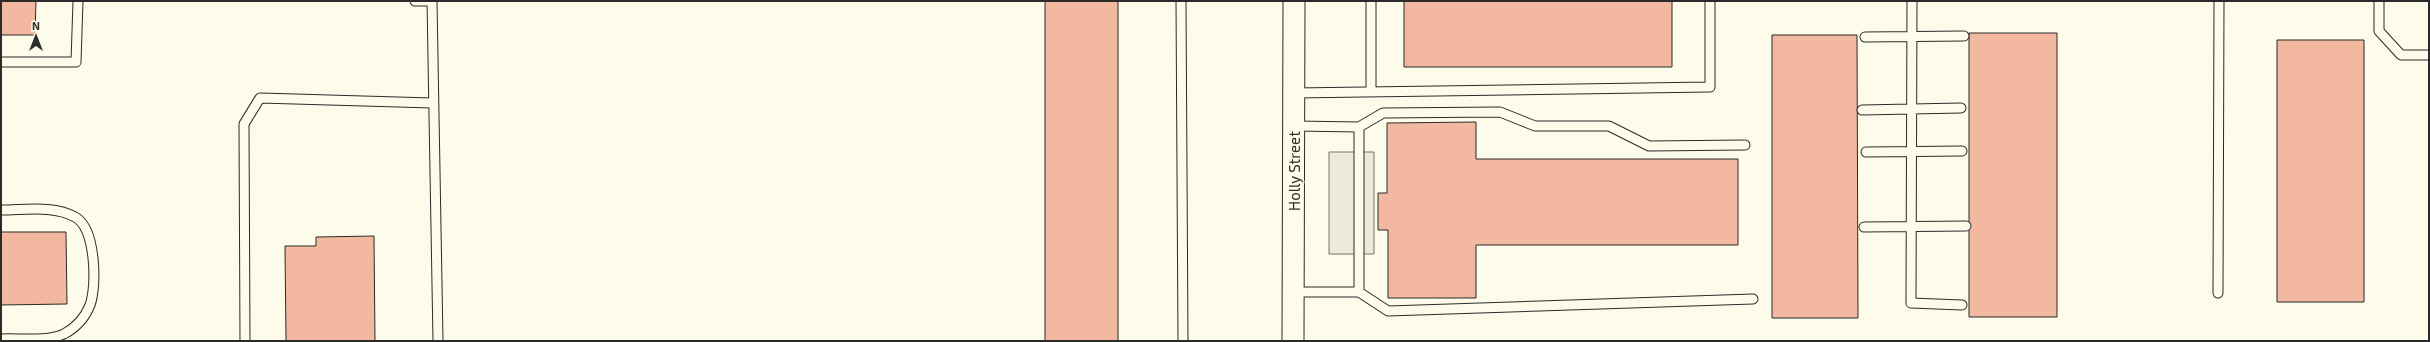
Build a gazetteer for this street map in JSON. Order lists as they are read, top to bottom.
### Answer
{
  "streets": {
    "street": ["Holly Street"]
  },
  "north": "top"
}
